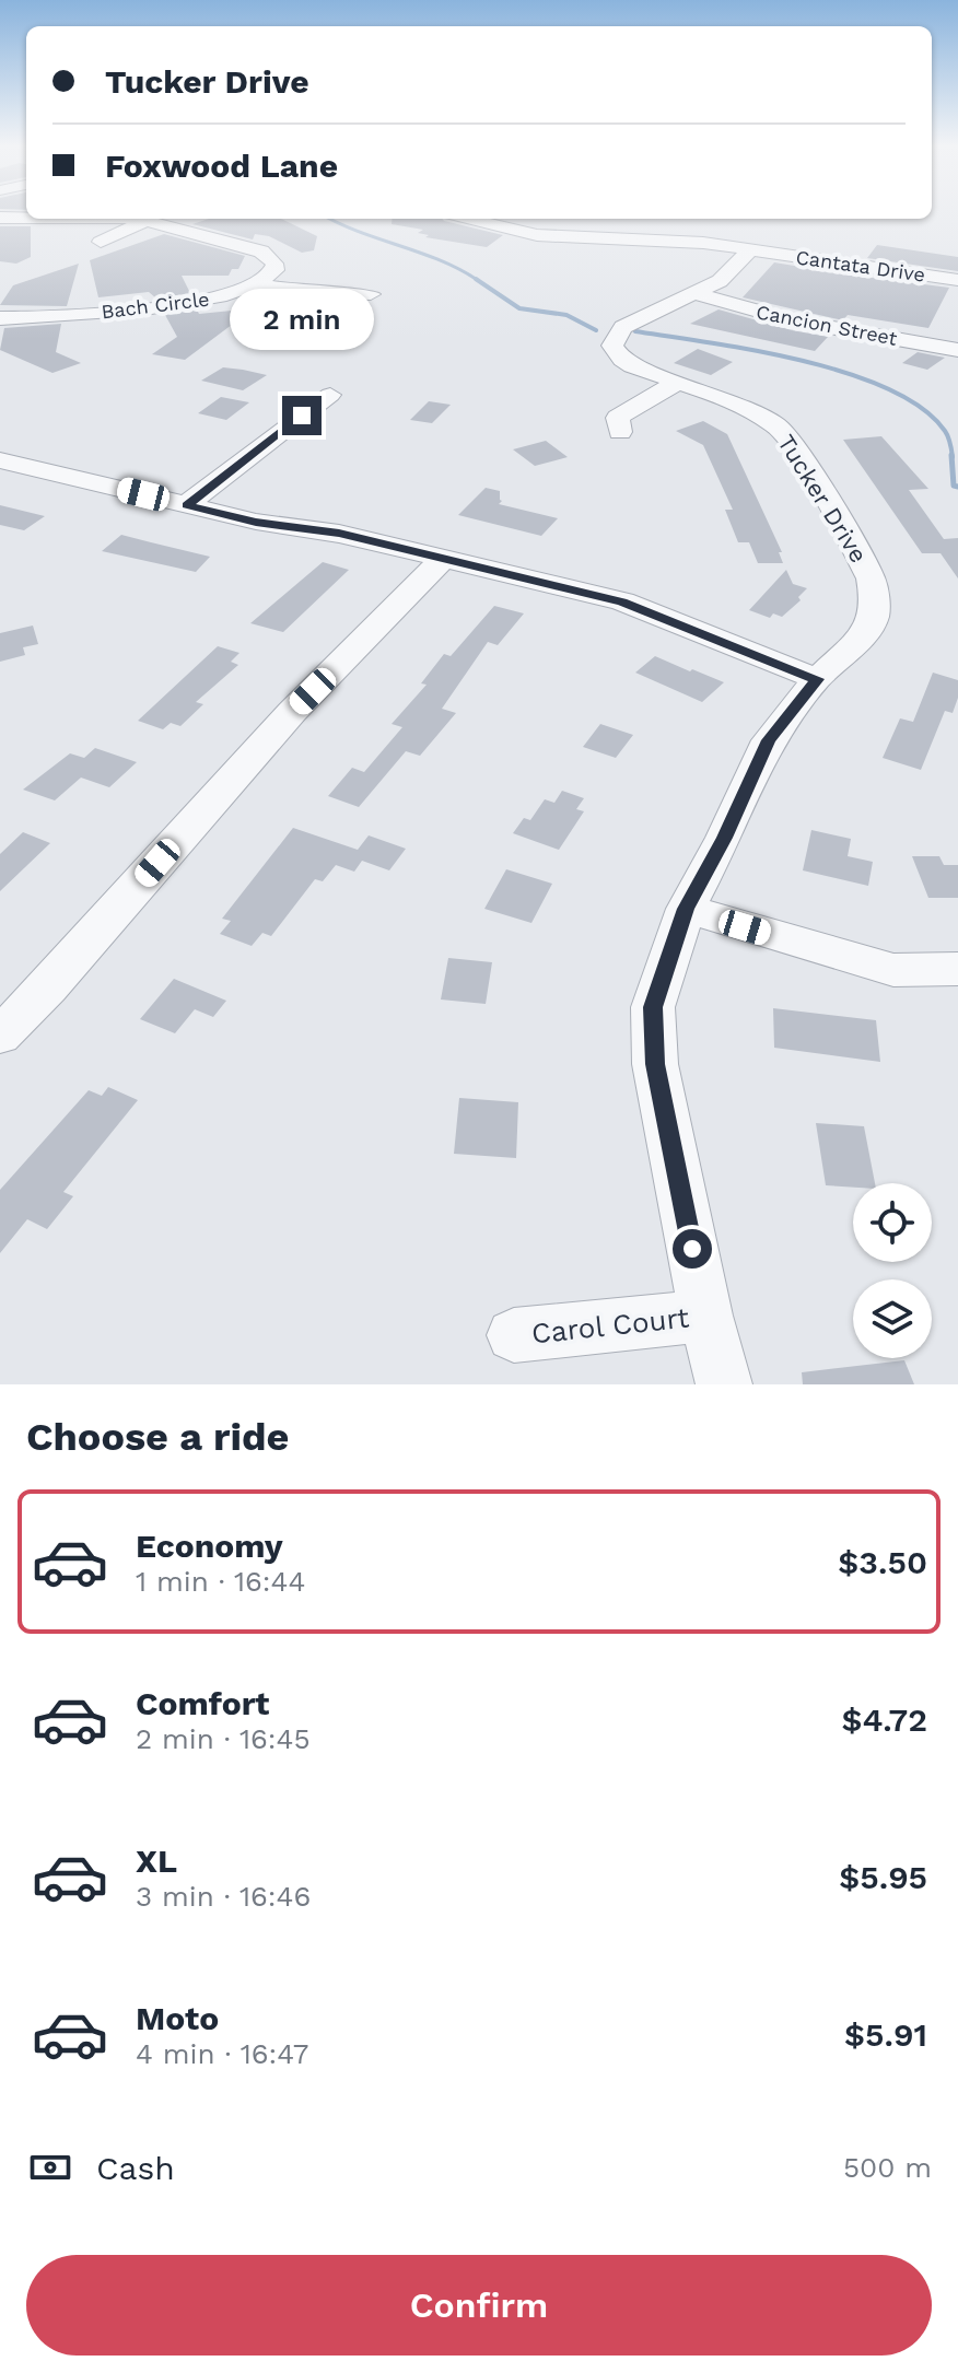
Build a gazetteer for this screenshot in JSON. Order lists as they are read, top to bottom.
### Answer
{
  "streets": {
    "street": [
      "Cantata Drive",
      "Bach Circle",
      "Cancion Street",
      "Tucker Drive",
      "Carol Court"
    ]
  },
  "crossings": [
    ["Cantata Drive", "Tucker Drive"],
    ["Cancion Street", "Tucker Drive"],
    ["Tucker Drive", "Carol Court"]
  ],
  "page": {
    "banner": ["Tucker Drive", "Foxwood Lane"],
    "bubble": "2 min",
    "heading": "Choose a ride",
    "list": [
      {
        "name": "Economy",
        "note": "1 min · 16:44",
        "value": "$3.50"
      },
      {
        "name": "Comfort",
        "note": "2 min · 16:45",
        "value": "$4.72"
      },
      {
        "name": "XL",
        "note": "3 min · 16:46",
        "value": "$5.95"
      },
      {
        "name": "Moto",
        "note": "4 min · 16:47",
        "value": "$5.91"
      }
    ],
    "pay": ["Cash", "500 m"],
    "buttons": "Confirm"
  }
}
